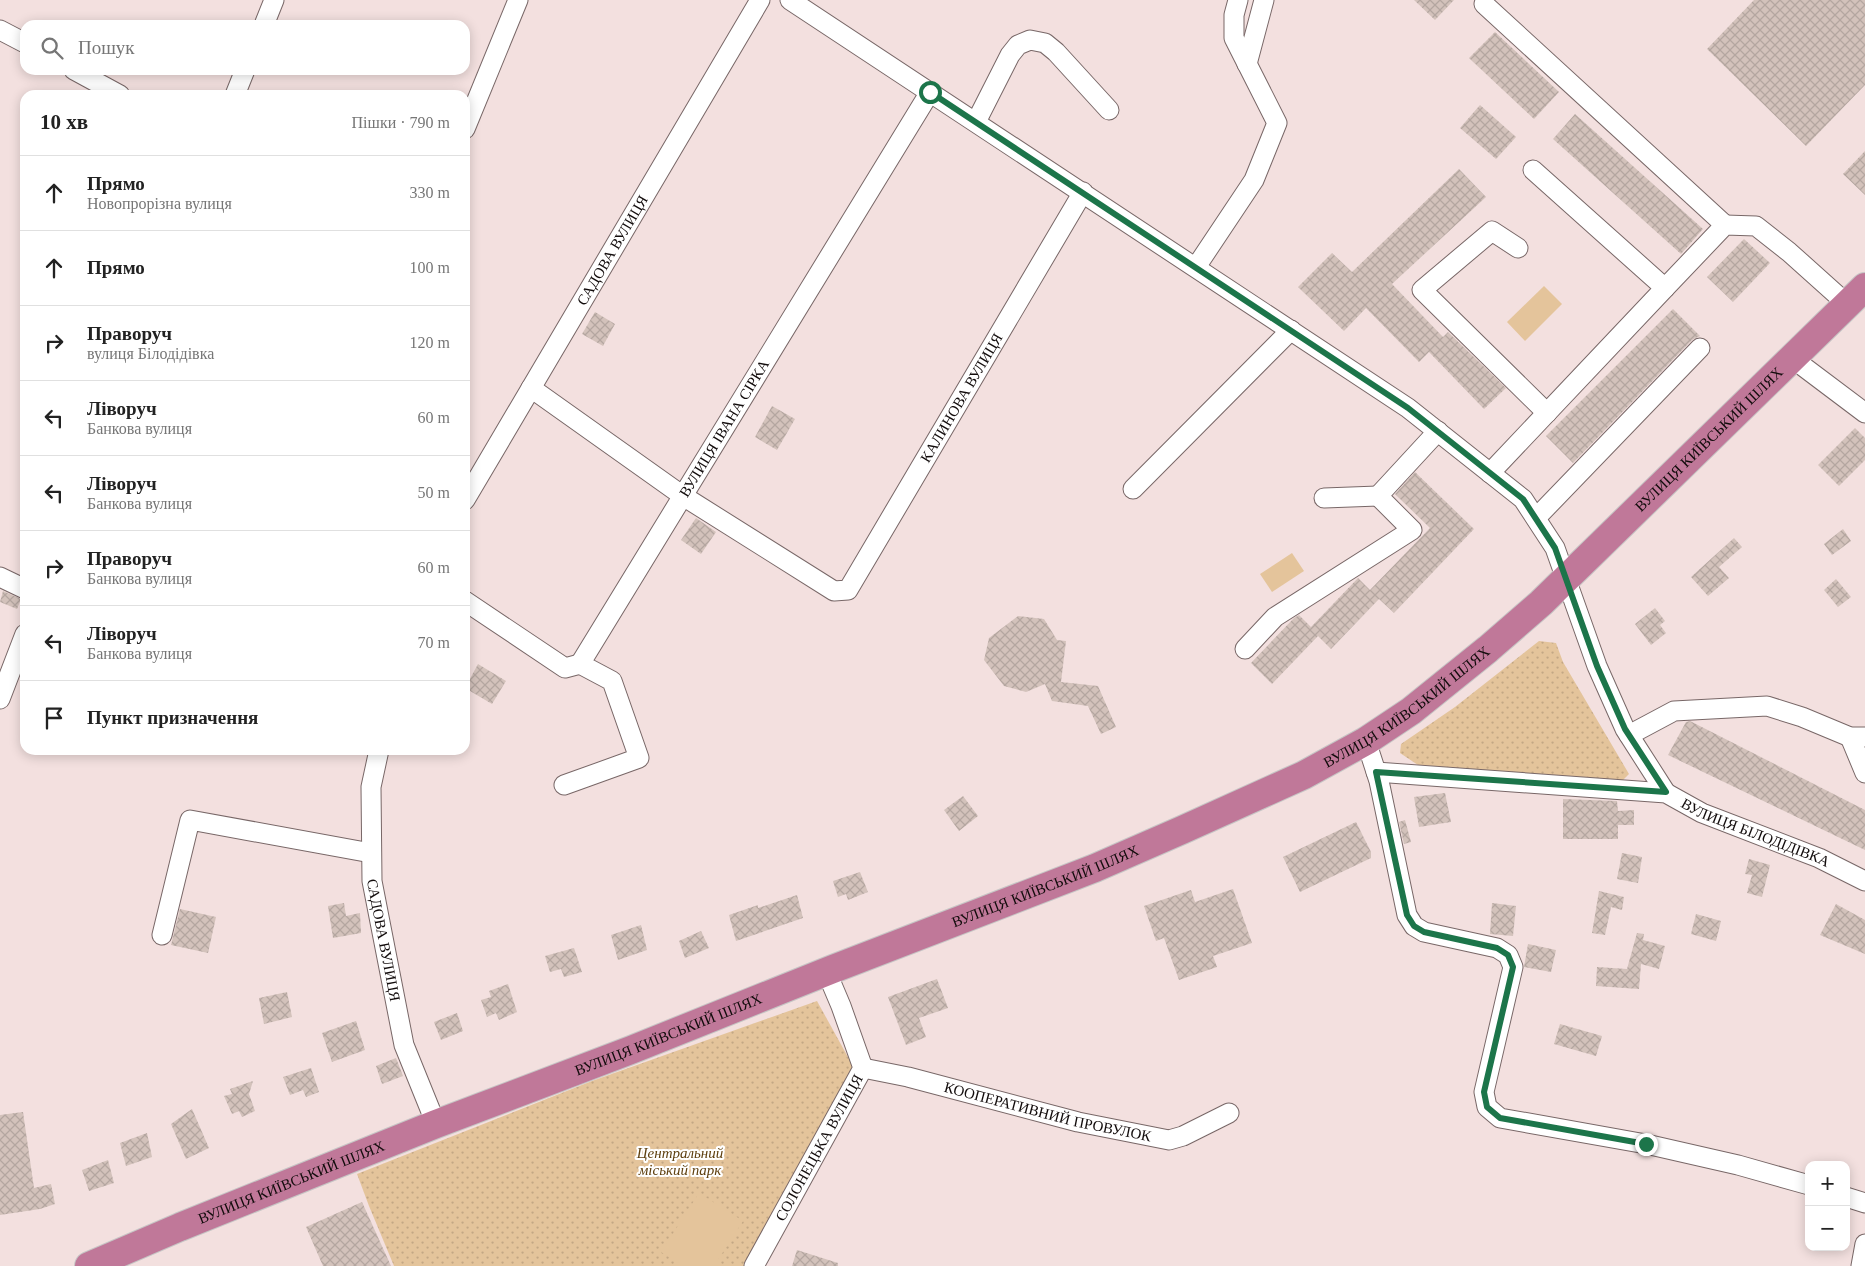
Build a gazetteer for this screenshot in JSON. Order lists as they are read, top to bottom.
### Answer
{
  "streets": {
    "highway": ["ВУЛИЦЯ КИЇВСЬКИЙ ШЛЯХ"],
    "street": [
      "САДОВА ВУЛИЦЯ",
      "КАЛИНОВА ВУЛИЦЯ",
      "ВУЛИЦЯ ІВАНА СІРКА",
      "ВУЛИЦЯ БІЛОДІДІВКА",
      "КООПЕРАТИВНИЙ ПРОВУЛОК",
      "СОЛОНЕЦЬКА ВУЛИЦЯ"
    ]
  },
  "crossings": [
    ["САДОВА ВУЛИЦЯ", "ВУЛИЦЯ КИЇВСЬКИЙ ШЛЯХ"],
    ["КАЛИНОВА ВУЛИЦЯ", "ВУЛИЦЯ ІВАНА СІРКА"],
    ["ВУЛИЦЯ КИЇВСЬКИЙ ШЛЯХ", "СОЛОНЕЦЬКА ВУЛИЦЯ"],
    ["КООПЕРАТИВНИЙ ПРОВУЛОК", "СОЛОНЕЦЬКА ВУЛИЦЯ"]
  ],
  "parks": ["Центральний міський парк"],
  "page": {
    "search": "Пошук",
    "heading": ["10 хв", "Пішки · 790 m"],
    "list": [
      ["Прямо", "Новопрорізна вулиця", "330 m"],
      ["Прямо", "100 m"],
      ["Праворуч", "вулиця Білодідівка", "120 m"],
      ["Ліворуч", "Банкова вулиця", "60 m"],
      ["Ліворуч", "Банкова вулиця", "50 m"],
      ["Праворуч", "Банкова вулиця", "60 m"],
      ["Ліворуч", "Банкова вулиця", "70 m"],
      "Пункт призначення"
    ],
    "map_buttons": ["+", "−"]
  }
}
